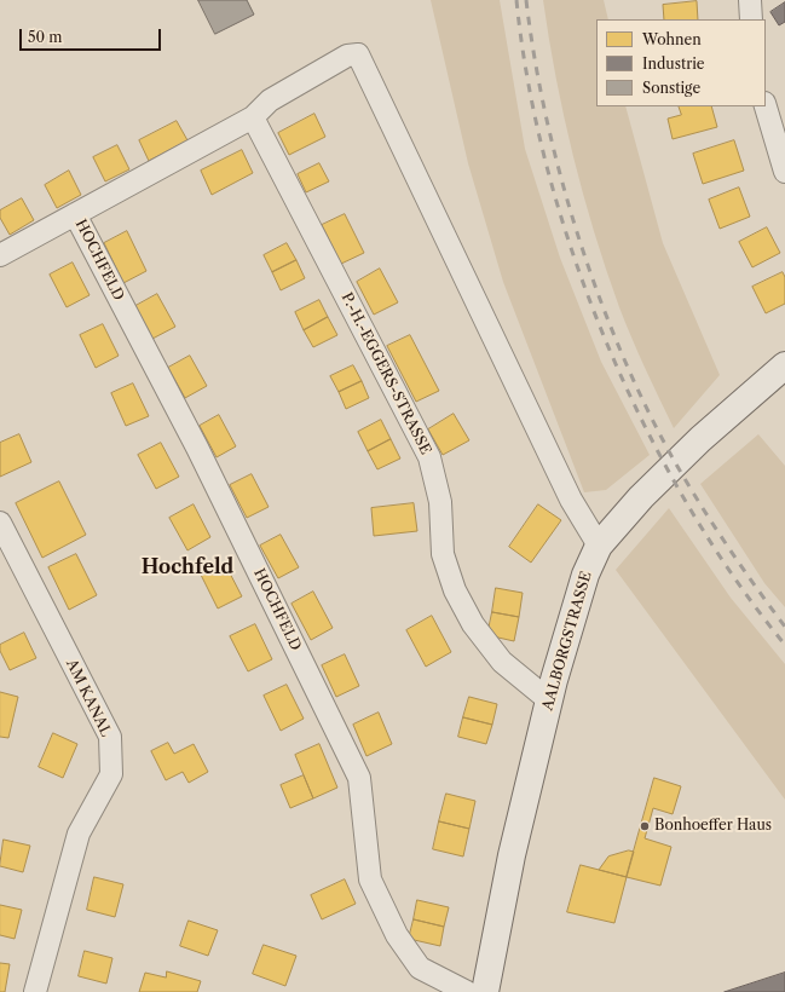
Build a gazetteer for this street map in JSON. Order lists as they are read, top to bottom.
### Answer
{
  "streets": {
    "street": [
      "HOCHFELD",
      "P.-H.-EGGERS-STRASSE",
      "AALBORGSTRASSE",
      "AM KANAL"
    ]
  },
  "crossings": [
    ["HOCHFELD", "P.-H.-EGGERS-STRASSE"],
    ["HOCHFELD", "AALBORGSTRASSE"],
    ["P.-H.-EGGERS-STRASSE", "AALBORGSTRASSE"]
  ],
  "districts": ["Hochfeld"],
  "places": ["Bonhoeffer Haus"],
  "legend": ["Wohnen", "Industrie", "Sonstige"],
  "scale_bar": "50 m"
}
